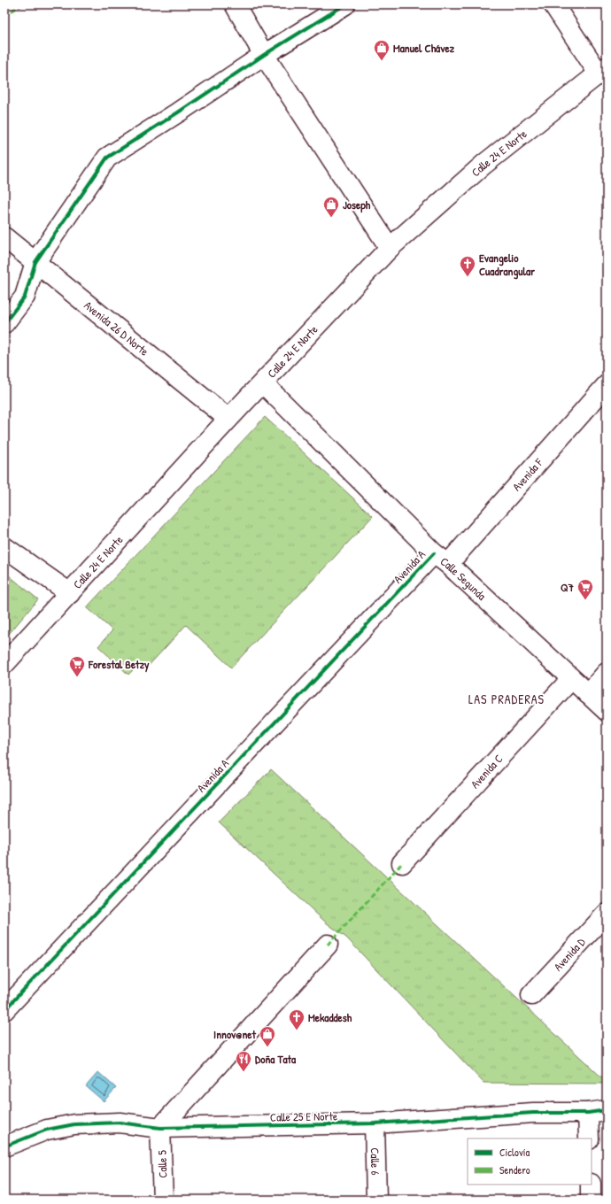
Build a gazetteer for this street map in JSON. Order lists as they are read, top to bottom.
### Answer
{
  "streets": {
    "street": [
      "Calle 24 E Norte",
      "Avenida 26 D Norte",
      "Avenida F",
      "Avenida A",
      "Calle Segunda",
      "Avenida C",
      "Avenida D",
      "Calle 25 E Norte",
      "Calle 6",
      "Calle 5"
    ]
  },
  "crossings": [
    ["Calle 24 E Norte", "Avenida 26 D Norte"],
    ["Calle 24 E Norte", "Calle Segunda"],
    ["Avenida F", "Avenida A"],
    ["Avenida F", "Calle Segunda"],
    ["Avenida A", "Calle Segunda"],
    ["Calle Segunda", "Avenida C"],
    ["Calle 25 E Norte", "Calle 6"],
    ["Calle 25 E Norte", "Calle 5"]
  ],
  "districts": ["LAS PRADERAS"],
  "places": {
    "shop": ["Manuel Chávez", "Joseph", "Innov@net"],
    "church": ["Evangelio Cuadrangular", "Mekaddesh"],
    "supermarket": ["Q7", "Forestal Betzy"],
    "restaurant": ["Doña Tata"]
  },
  "legend": ["Ciclovía", "Sendero"]
}
